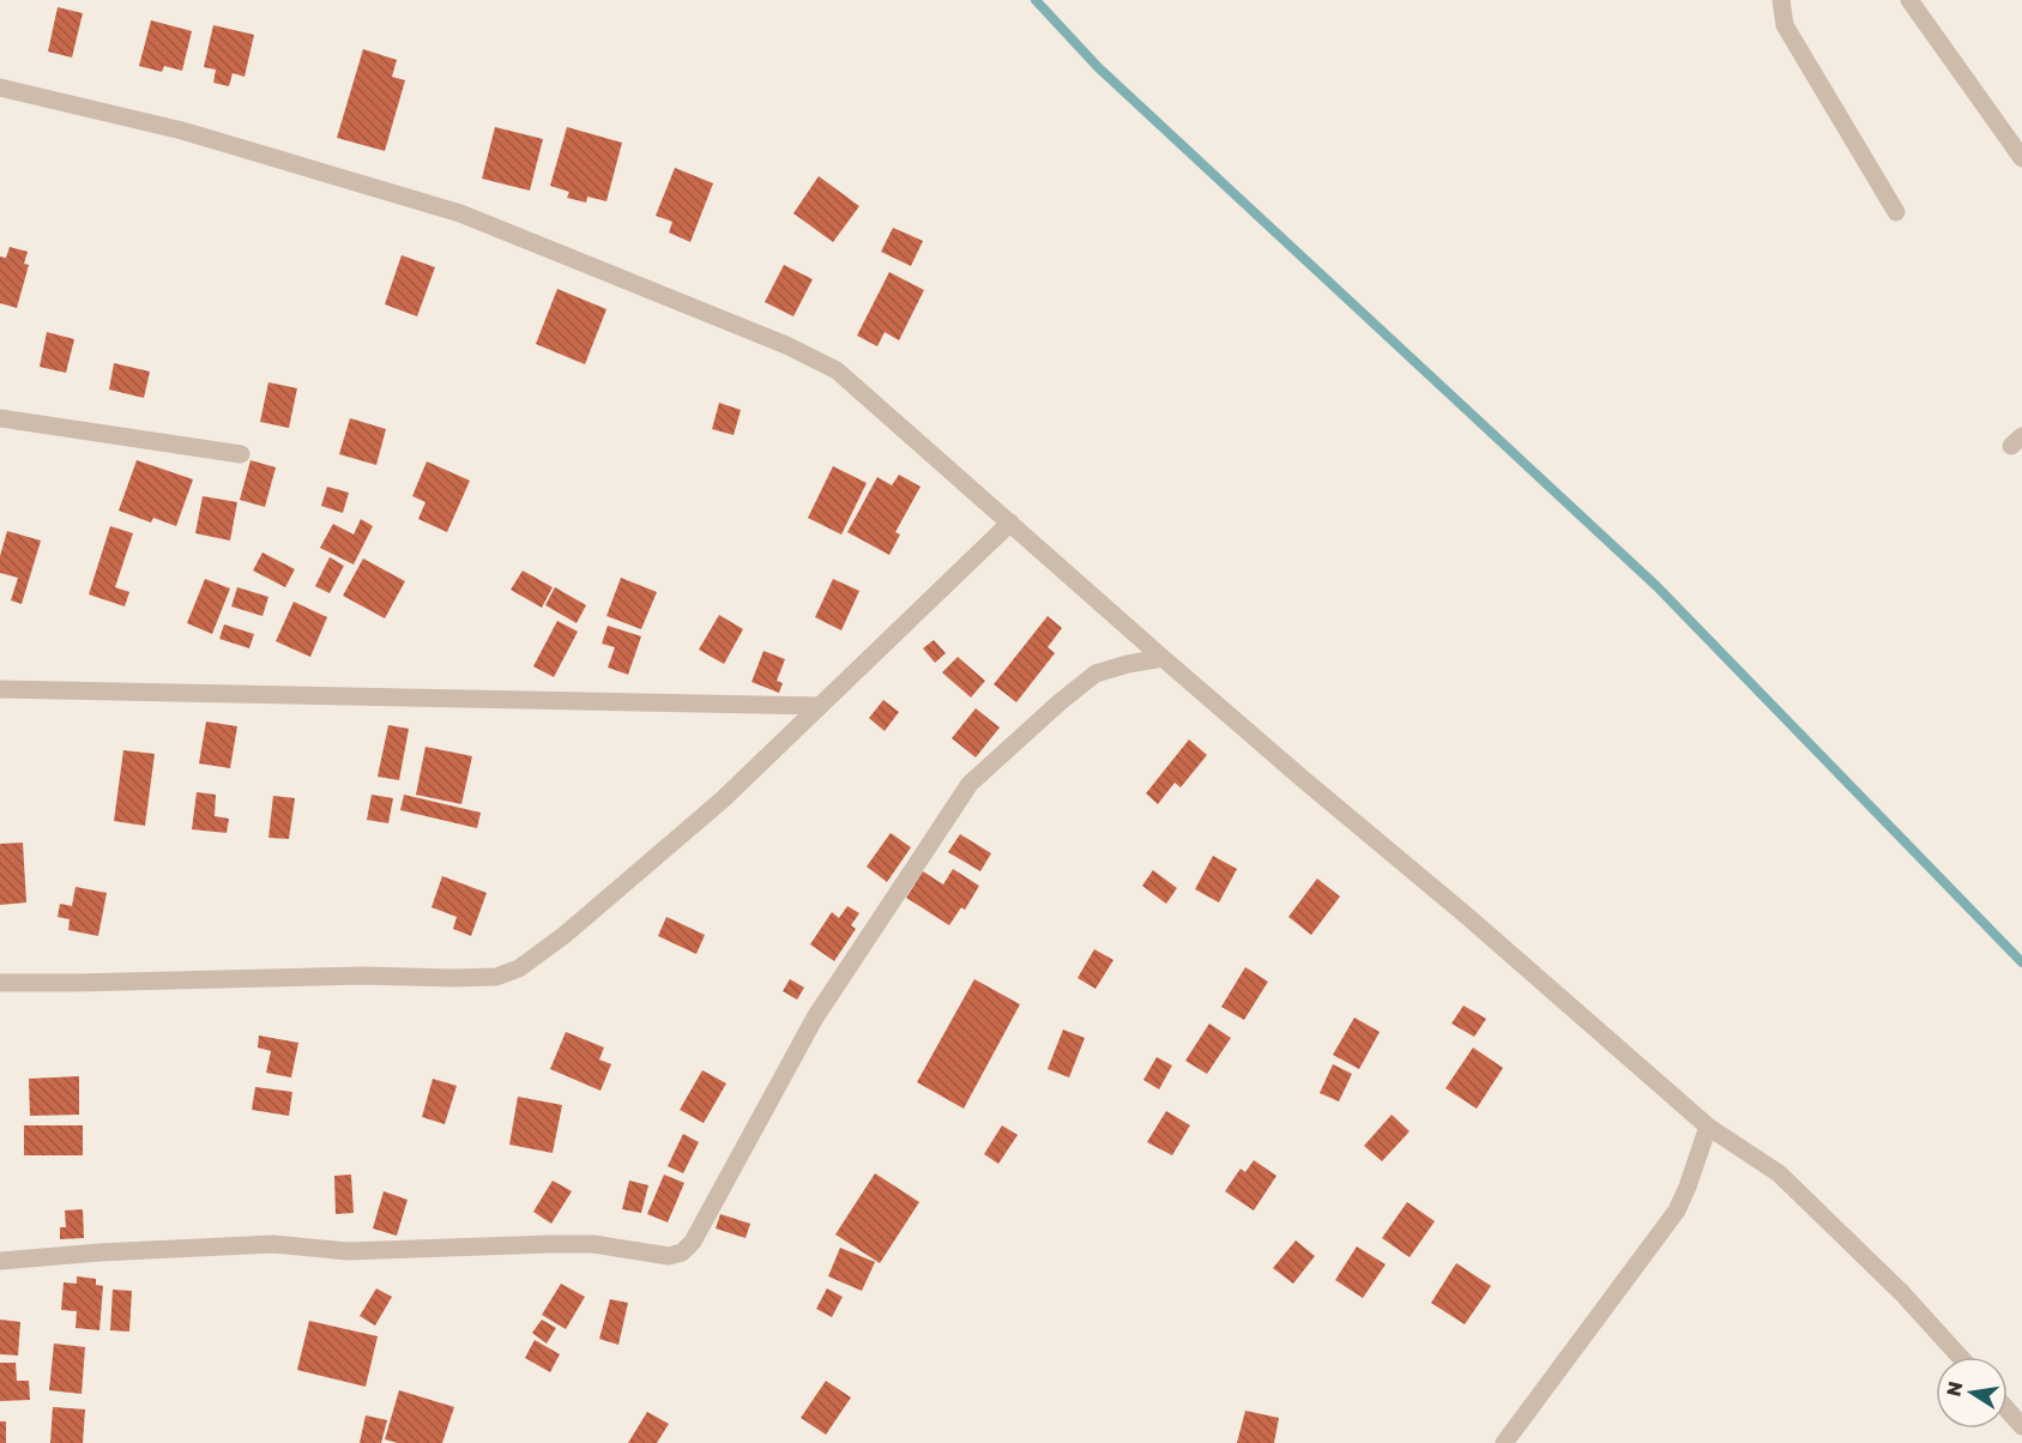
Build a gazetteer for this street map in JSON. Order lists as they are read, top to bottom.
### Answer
{
  "north": "left"
}
